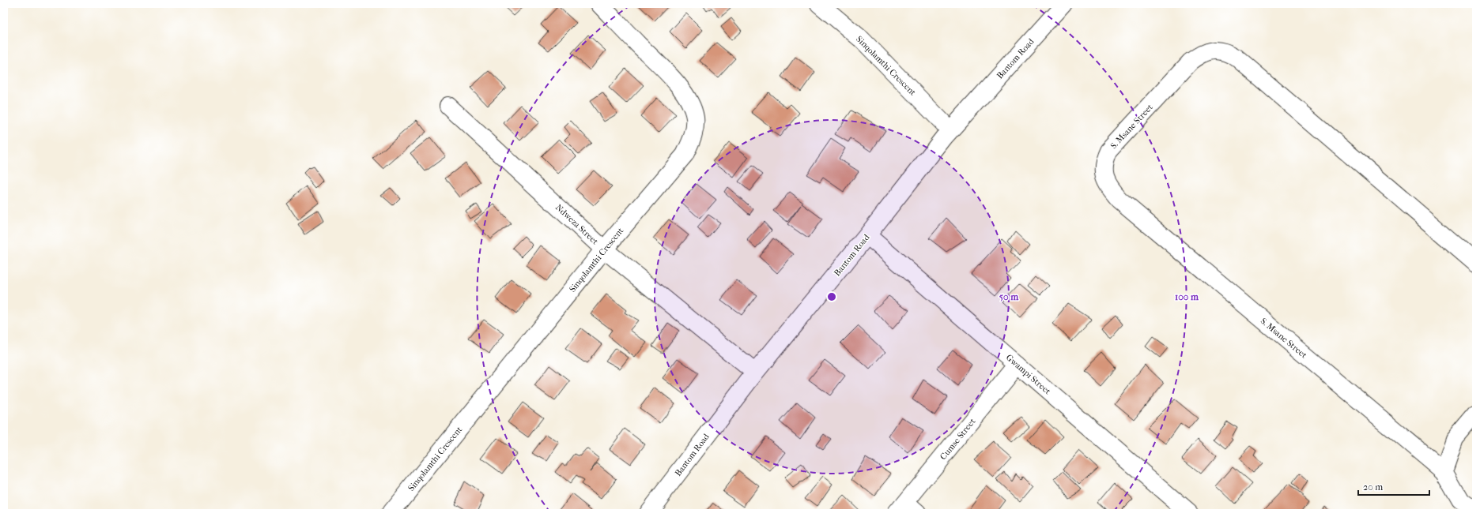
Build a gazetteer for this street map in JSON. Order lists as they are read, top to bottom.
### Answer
{
  "streets": {
    "street": [
      "Bantom Road",
      "Sinqolamthi Crescent",
      "S. Msane Street",
      "Ndweza Street",
      "Gwampi Street",
      "Cumse Street"
    ]
  },
  "crossings": [
    ["Bantom Road", "Sinqolamthi Crescent"],
    ["Bantom Road", "Ndweza Street"],
    ["Bantom Road", "Gwampi Street"],
    ["Sinqolamthi Crescent", "Ndweza Street"],
    ["Gwampi Street", "Cumse Street"]
  ],
  "scale_bar": "20 m",
  "rings": ["50 m", "100 m"]
}
